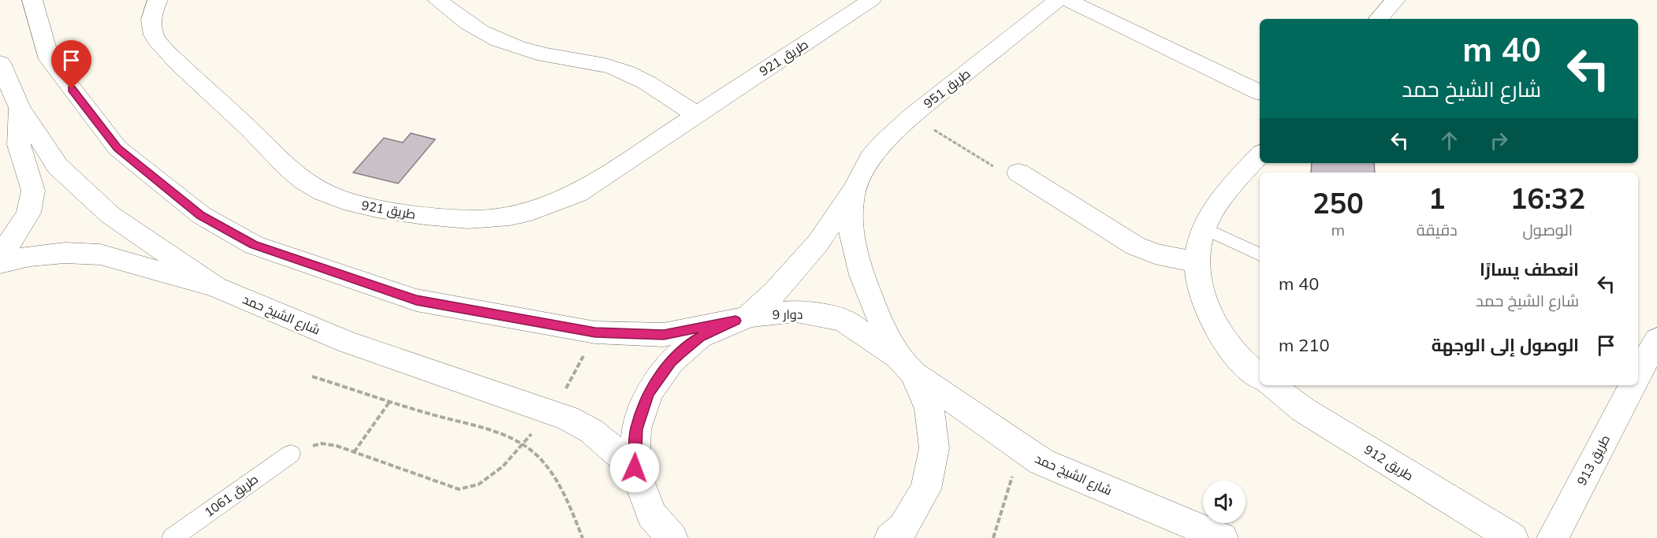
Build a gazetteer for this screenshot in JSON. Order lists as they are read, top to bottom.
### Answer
{
  "streets": {
    "street": [
      "طريق 921",
      "طريق 951",
      "شارع الشيخ حمد",
      "دوار 9",
      "طريق 913",
      "طريق 912"
    ],
    "lane": ["طريق 1061"]
  },
  "crossings": [
    ["طريق 951", "شارع الشيخ حمد"],
    ["طريق 951", "دوار 9"],
    ["شارع الشيخ حمد", "دوار 9"]
  ],
  "page": {
    "turn": ["40 m", "شارع الشيخ حمد"],
    "eta": [
      "16:32",
      "الوصول",
      "1",
      "دقيقة",
      "250",
      "m"
    ],
    "list": [
      {
        "name": "انعطف يسارًا",
        "note": "شارع الشيخ حمد",
        "value": "40 m"
      },
      {
        "name": "الوصول إلى الوجهة",
        "value": "210 m"
      }
    ]
  }
}
